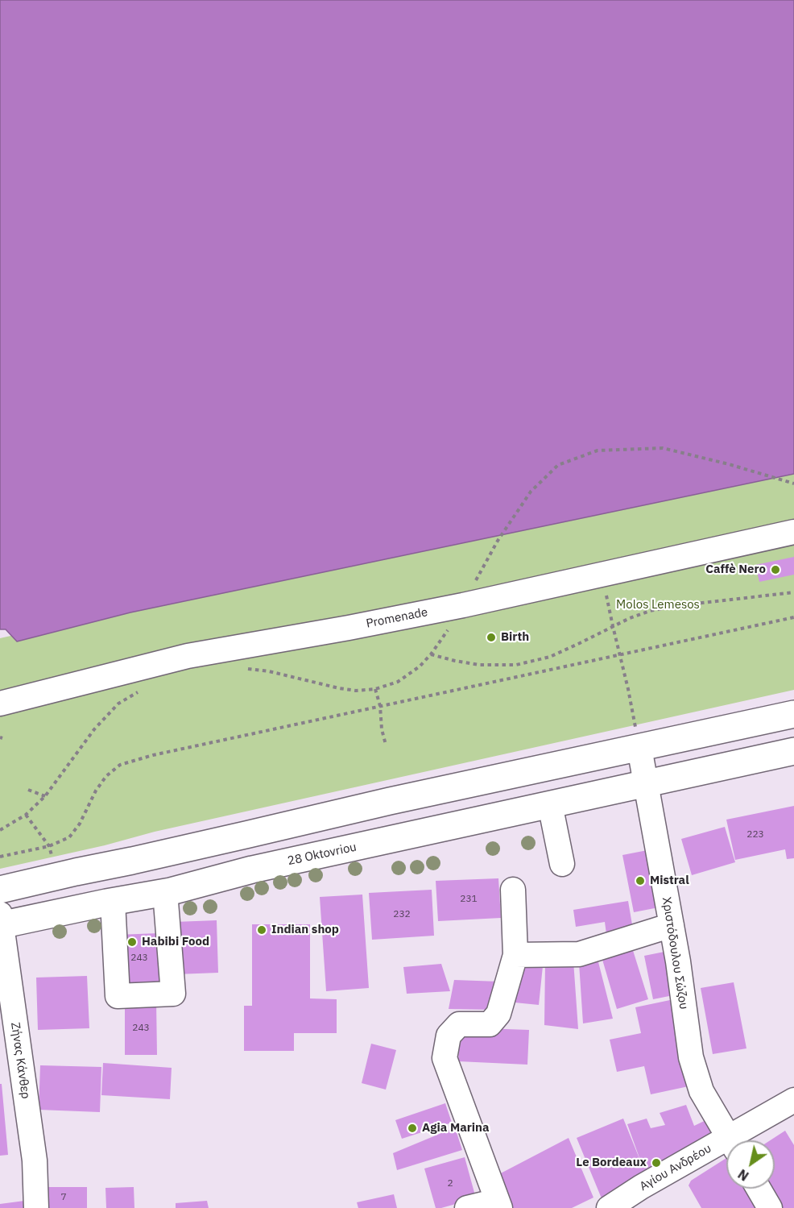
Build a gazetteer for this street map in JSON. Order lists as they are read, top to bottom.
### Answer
{
  "streets": {
    "main road": ["28 Oktovriou"],
    "street": [
      "Promenade",
      "Χριστόδουλου Σώζου",
      "Ζήνας Κάνθερ",
      "Αγίου Ανδρέου"
    ]
  },
  "crossings": [
    ["28 Oktovriou", "Χριστόδουλου Σώζου"],
    ["28 Oktovriou", "Ζήνας Κάνθερ"]
  ],
  "parks": ["Molos Lemesos"],
  "places": [
    "Caffè Nero",
    "Birth",
    "Mistral",
    "Indian shop",
    "Habibi Food",
    "Agia Marina",
    "Le Bordeaux"
  ],
  "house_numbers": [
    "223",
    "231",
    "232",
    "243",
    "243",
    "2",
    "7"
  ],
  "north": "bottom left"
}
